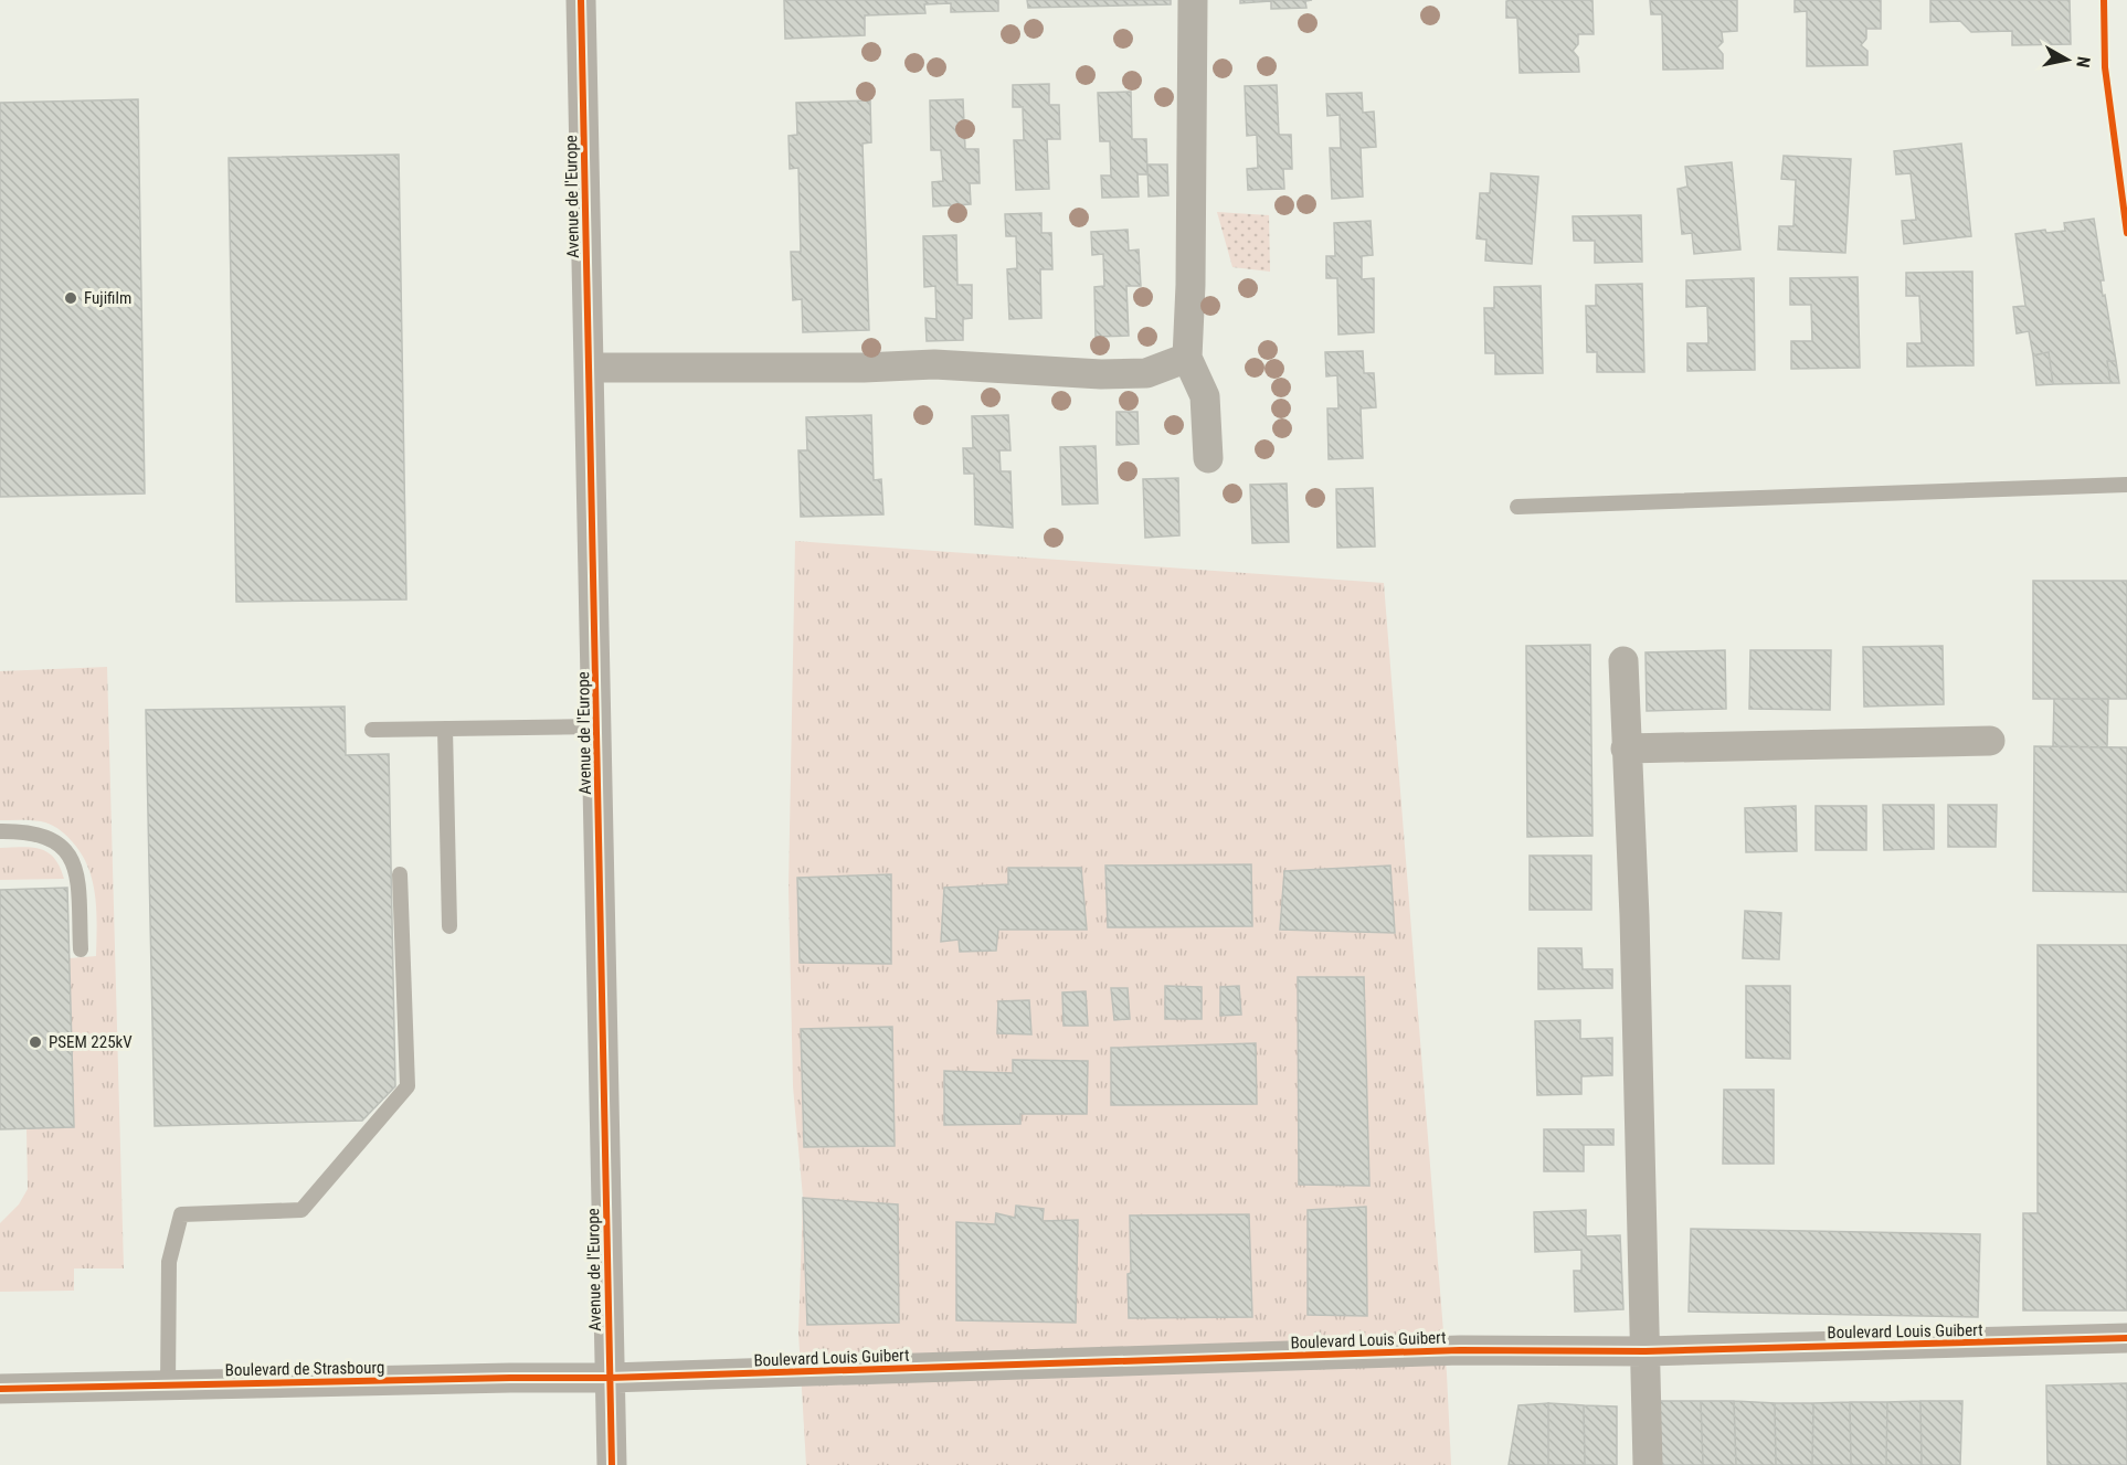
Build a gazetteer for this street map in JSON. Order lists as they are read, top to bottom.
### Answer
{
  "streets": {
    "street": ["Avenue de l'Europe", "Boulevard Louis Guibert", "Boulevard de Strasbourg"]
  },
  "crossings": [
    ["Avenue de l'Europe", "Boulevard Louis Guibert"],
    ["Avenue de l'Europe", "Boulevard de Strasbourg"],
    ["Boulevard Louis Guibert", "Boulevard de Strasbourg"]
  ],
  "places": ["Fujifilm", "PSEM 225kV"],
  "north": "right"
}
